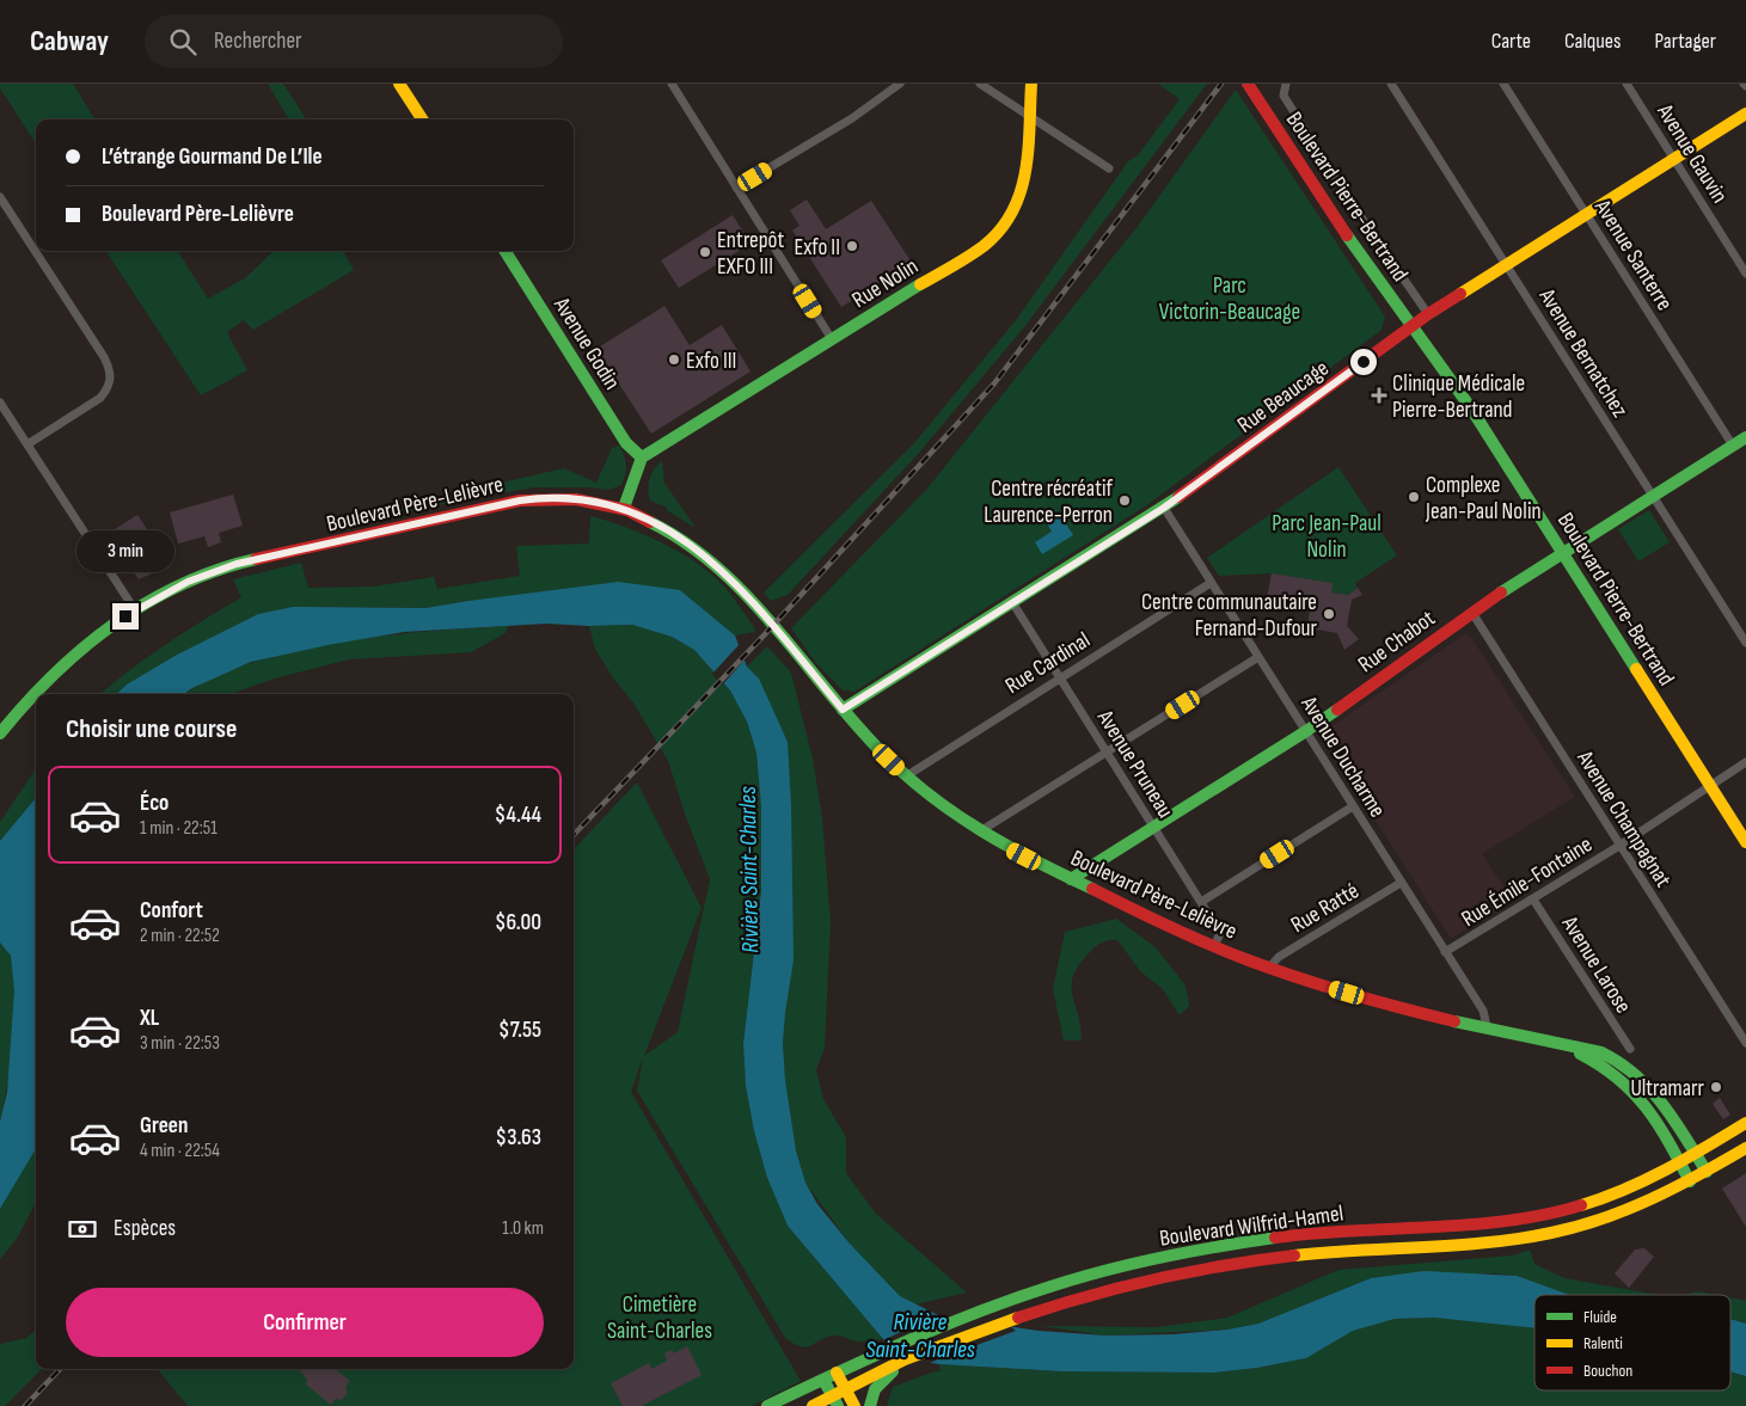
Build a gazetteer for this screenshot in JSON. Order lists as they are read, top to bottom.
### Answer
{
  "streets": {
    "main road": [
      "Boulevard Pierre-Bertrand",
      "Rue Nolin",
      "Avenue Godin",
      "Rue Beaucage",
      "Boulevard Père-Lelièvre",
      "Rue Chabot",
      "Boulevard Wilfrid-Hamel"
    ],
    "street": [
      "Avenue Gauvin",
      "Avenue Santerre",
      "Avenue Bernatchez",
      "Rue Cardinal",
      "Avenue Ducharme",
      "Avenue Pruneau",
      "Avenue Champagnat",
      "Rue Émile-Fontaine",
      "Rue Ratté",
      "Avenue Larose"
    ]
  },
  "crossings": [
    ["Avenue Gauvin", "Rue Beaucage"],
    ["Boulevard Pierre-Bertrand", "Rue Beaucage"],
    ["Boulevard Pierre-Bertrand", "Rue Chabot"],
    ["Boulevard Pierre-Bertrand", "Rue Émile-Fontaine"],
    ["Avenue Santerre", "Rue Beaucage"],
    ["Avenue Santerre", "Rue Chabot"],
    ["Rue Nolin", "Avenue Godin"],
    ["Avenue Bernatchez", "Rue Beaucage"],
    ["Avenue Bernatchez", "Rue Chabot"],
    ["Rue Beaucage", "Boulevard Père-Lelièvre"],
    ["Rue Beaucage", "Avenue Ducharme"],
    ["Rue Beaucage", "Avenue Pruneau"],
    ["Boulevard Père-Lelièvre", "Rue Chabot"],
    ["Boulevard Père-Lelièvre", "Rue Cardinal"],
    ["Boulevard Père-Lelièvre", "Avenue Ducharme"],
    ["Boulevard Père-Lelièvre", "Avenue Pruneau"],
    ["Boulevard Père-Lelièvre", "Rue Ratté"],
    ["Boulevard Père-Lelièvre", "Boulevard Wilfrid-Hamel"],
    ["Rue Chabot", "Avenue Ducharme"],
    ["Rue Chabot", "Avenue Pruneau"],
    ["Rue Chabot", "Avenue Champagnat"],
    ["Rue Cardinal", "Avenue Ducharme"],
    ["Rue Cardinal", "Avenue Pruneau"],
    ["Avenue Ducharme", "Rue Émile-Fontaine"],
    ["Avenue Ducharme", "Rue Ratté"],
    ["Avenue Champagnat", "Rue Émile-Fontaine"],
    ["Rue Émile-Fontaine", "Avenue Larose"]
  ],
  "water": ["Rivière Saint-Charles"],
  "parks": ["Parc Victorin-Beaucage", "Parc Jean-Paul Nolin", "Cimetière Saint-Charles"],
  "places": {
    "other": [
      "Exfo II",
      "Entrepôt EXFO III",
      "Exfo III",
      "Complexe Jean-Paul Nolin",
      "Centre récréatif Laurence-Perron",
      "Centre communautaire Fernand-Dufour",
      "Ultramarr"
    ],
    "health": ["Clinique Médicale Pierre-Bertrand"]
  },
  "legend": ["Fluide", "Ralenti", "Bouchon"],
  "page": {
    "header": "Cabway",
    "search": "Rechercher",
    "nav": ["Carte", "Calques", "Partager"],
    "banner": ["L’étrange Gourmand De L’Ile", "Boulevard Père-Lelièvre"],
    "bubble": "3 min",
    "heading": "Choisir une course",
    "list": [
      {
        "name": "Éco",
        "note": "1 min · 22:51",
        "value": "$4.44"
      },
      {
        "name": "Confort",
        "note": "2 min · 22:52",
        "value": "$6.00"
      },
      {
        "name": "XL",
        "note": "3 min · 22:53",
        "value": "$7.55"
      },
      {
        "name": "Green",
        "note": "4 min · 22:54",
        "value": "$3.63"
      }
    ],
    "pay": ["Espèces", "1.0 km"],
    "buttons": "Confirmer"
  }
}
